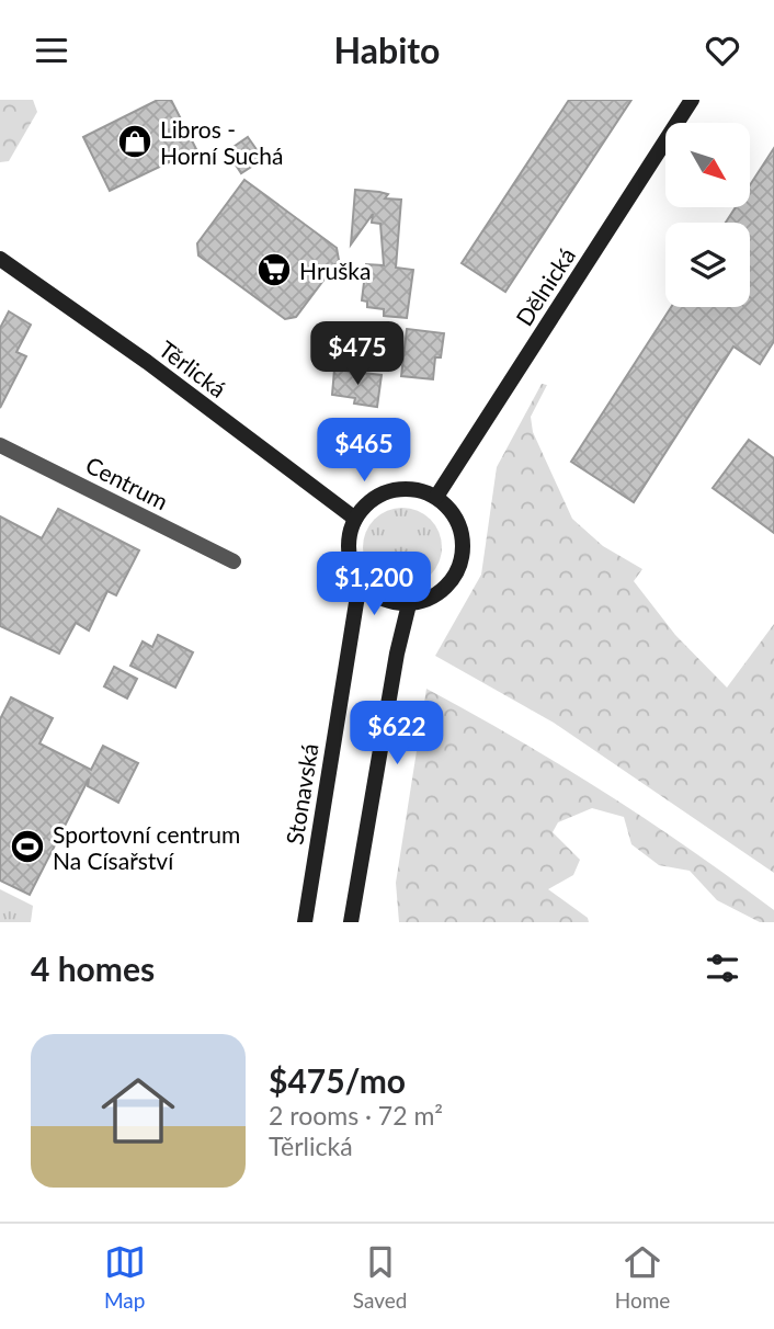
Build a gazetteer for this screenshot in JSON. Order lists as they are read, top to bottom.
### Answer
{
  "streets": {
    "main road": ["Dělnická", "Těrlická", "Stonavská"],
    "street": ["Centrum"]
  },
  "crossings": [
    ["Dělnická", "Těrlická"],
    ["Dělnická", "Stonavská"],
    ["Těrlická", "Stonavská"]
  ],
  "places": {
    "shop": ["Libros - Horní Suchá"],
    "supermarket": ["Hruška"],
    "sports": ["Sportovní centrum Na Císařství"]
  },
  "north": "bottom right",
  "page": {
    "header": "Habito",
    "price": [
      "$475",
      "$465",
      "$1,200",
      "$622"
    ],
    "heading": "4 homes",
    "list": [
      {
        "name": "$475/mo",
        "note": "2 rooms · 72 m² · Těrlická"
      }
    ],
    "tabs": ["Map", "Saved", "Home"]
  }
}
